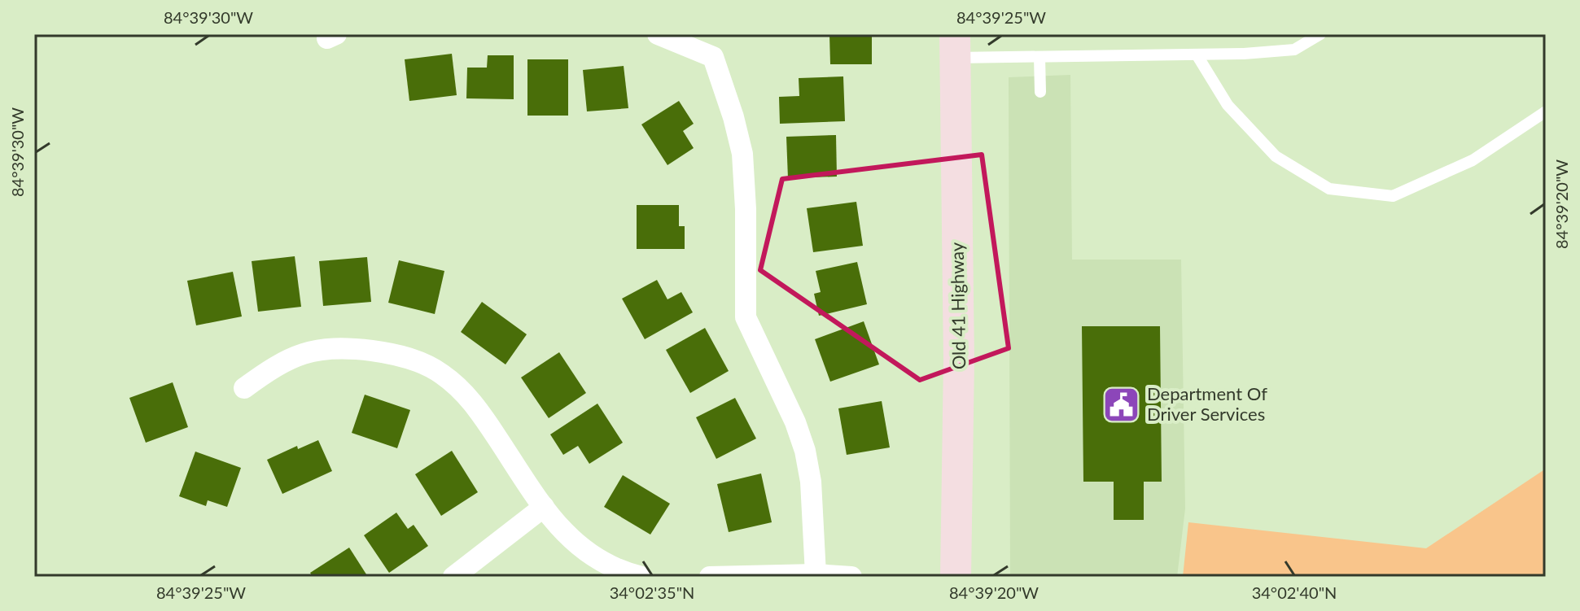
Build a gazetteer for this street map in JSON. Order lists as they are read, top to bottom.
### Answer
{
  "streets": {
    "main road": ["Old 41 Highway"]
  },
  "places": {
    "public building": ["Department Of Driver Services"]
  },
  "coordinates": [
    "84°39'30\"W",
    "84°39'25\"W",
    "84°39'20\"W",
    "34°02'35\"N",
    "34°02'40\"N"
  ]
}
